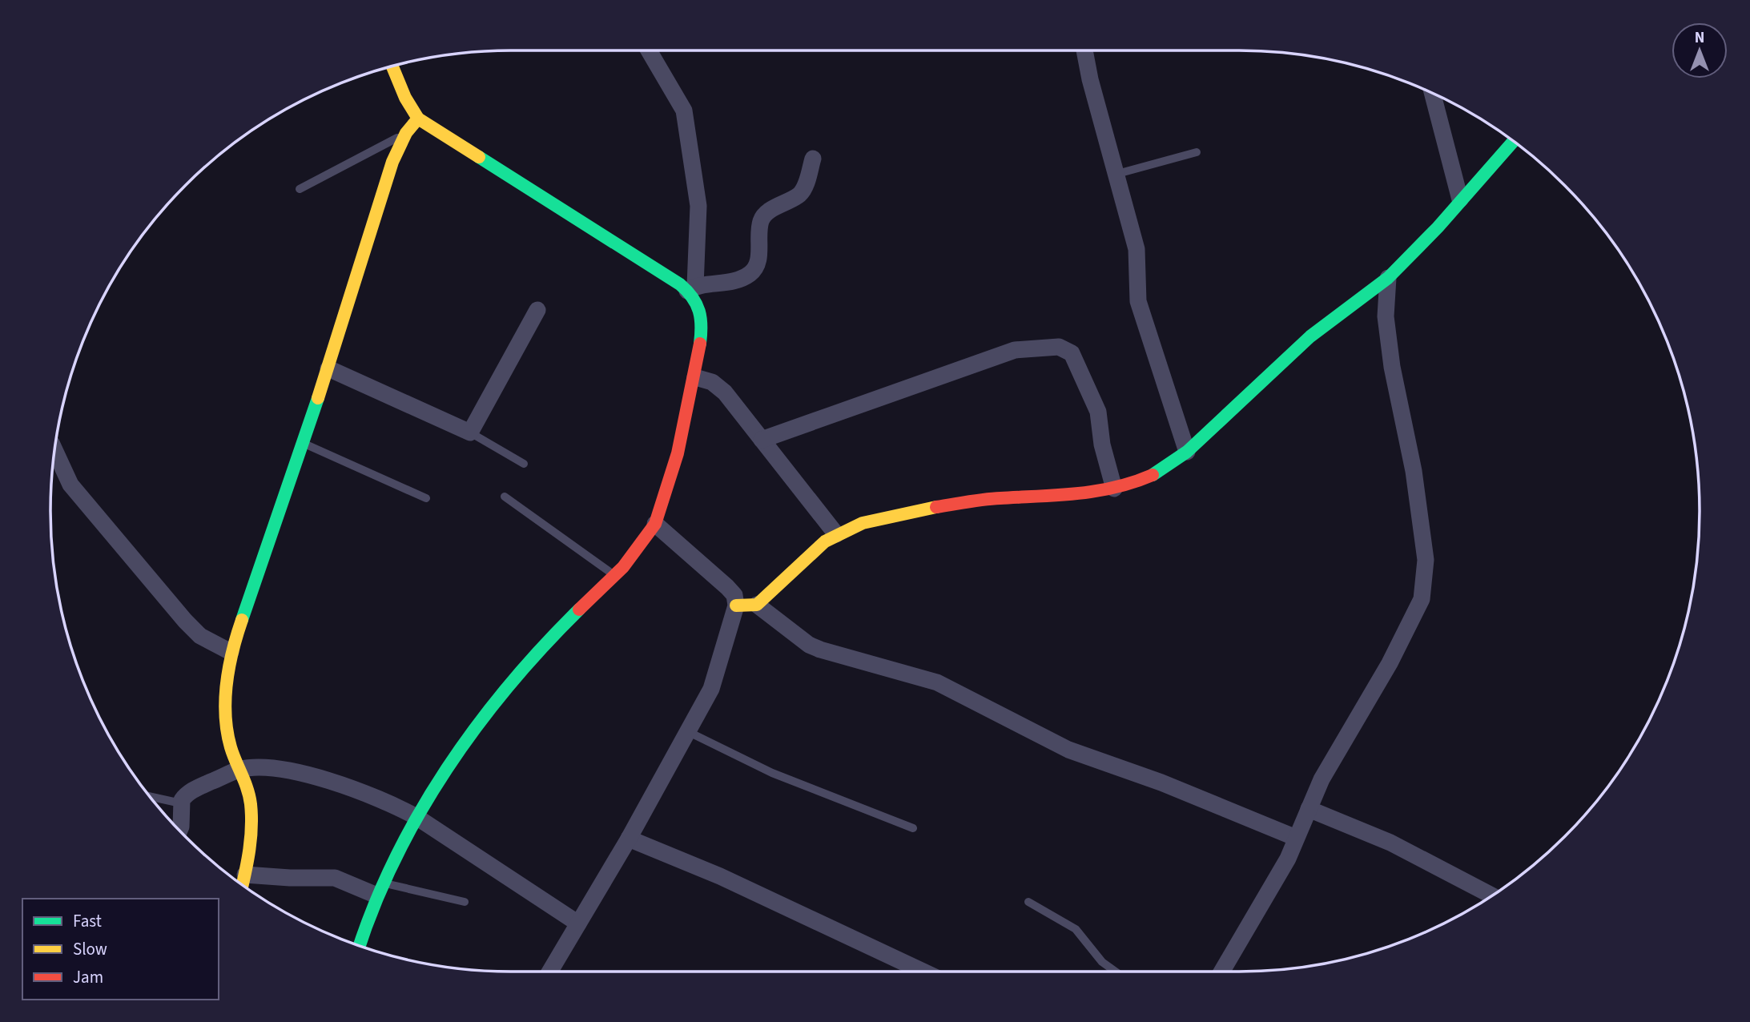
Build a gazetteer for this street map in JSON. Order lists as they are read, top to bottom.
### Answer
{
  "legend": ["Fast", "Slow", "Jam"],
  "north": "top"
}
